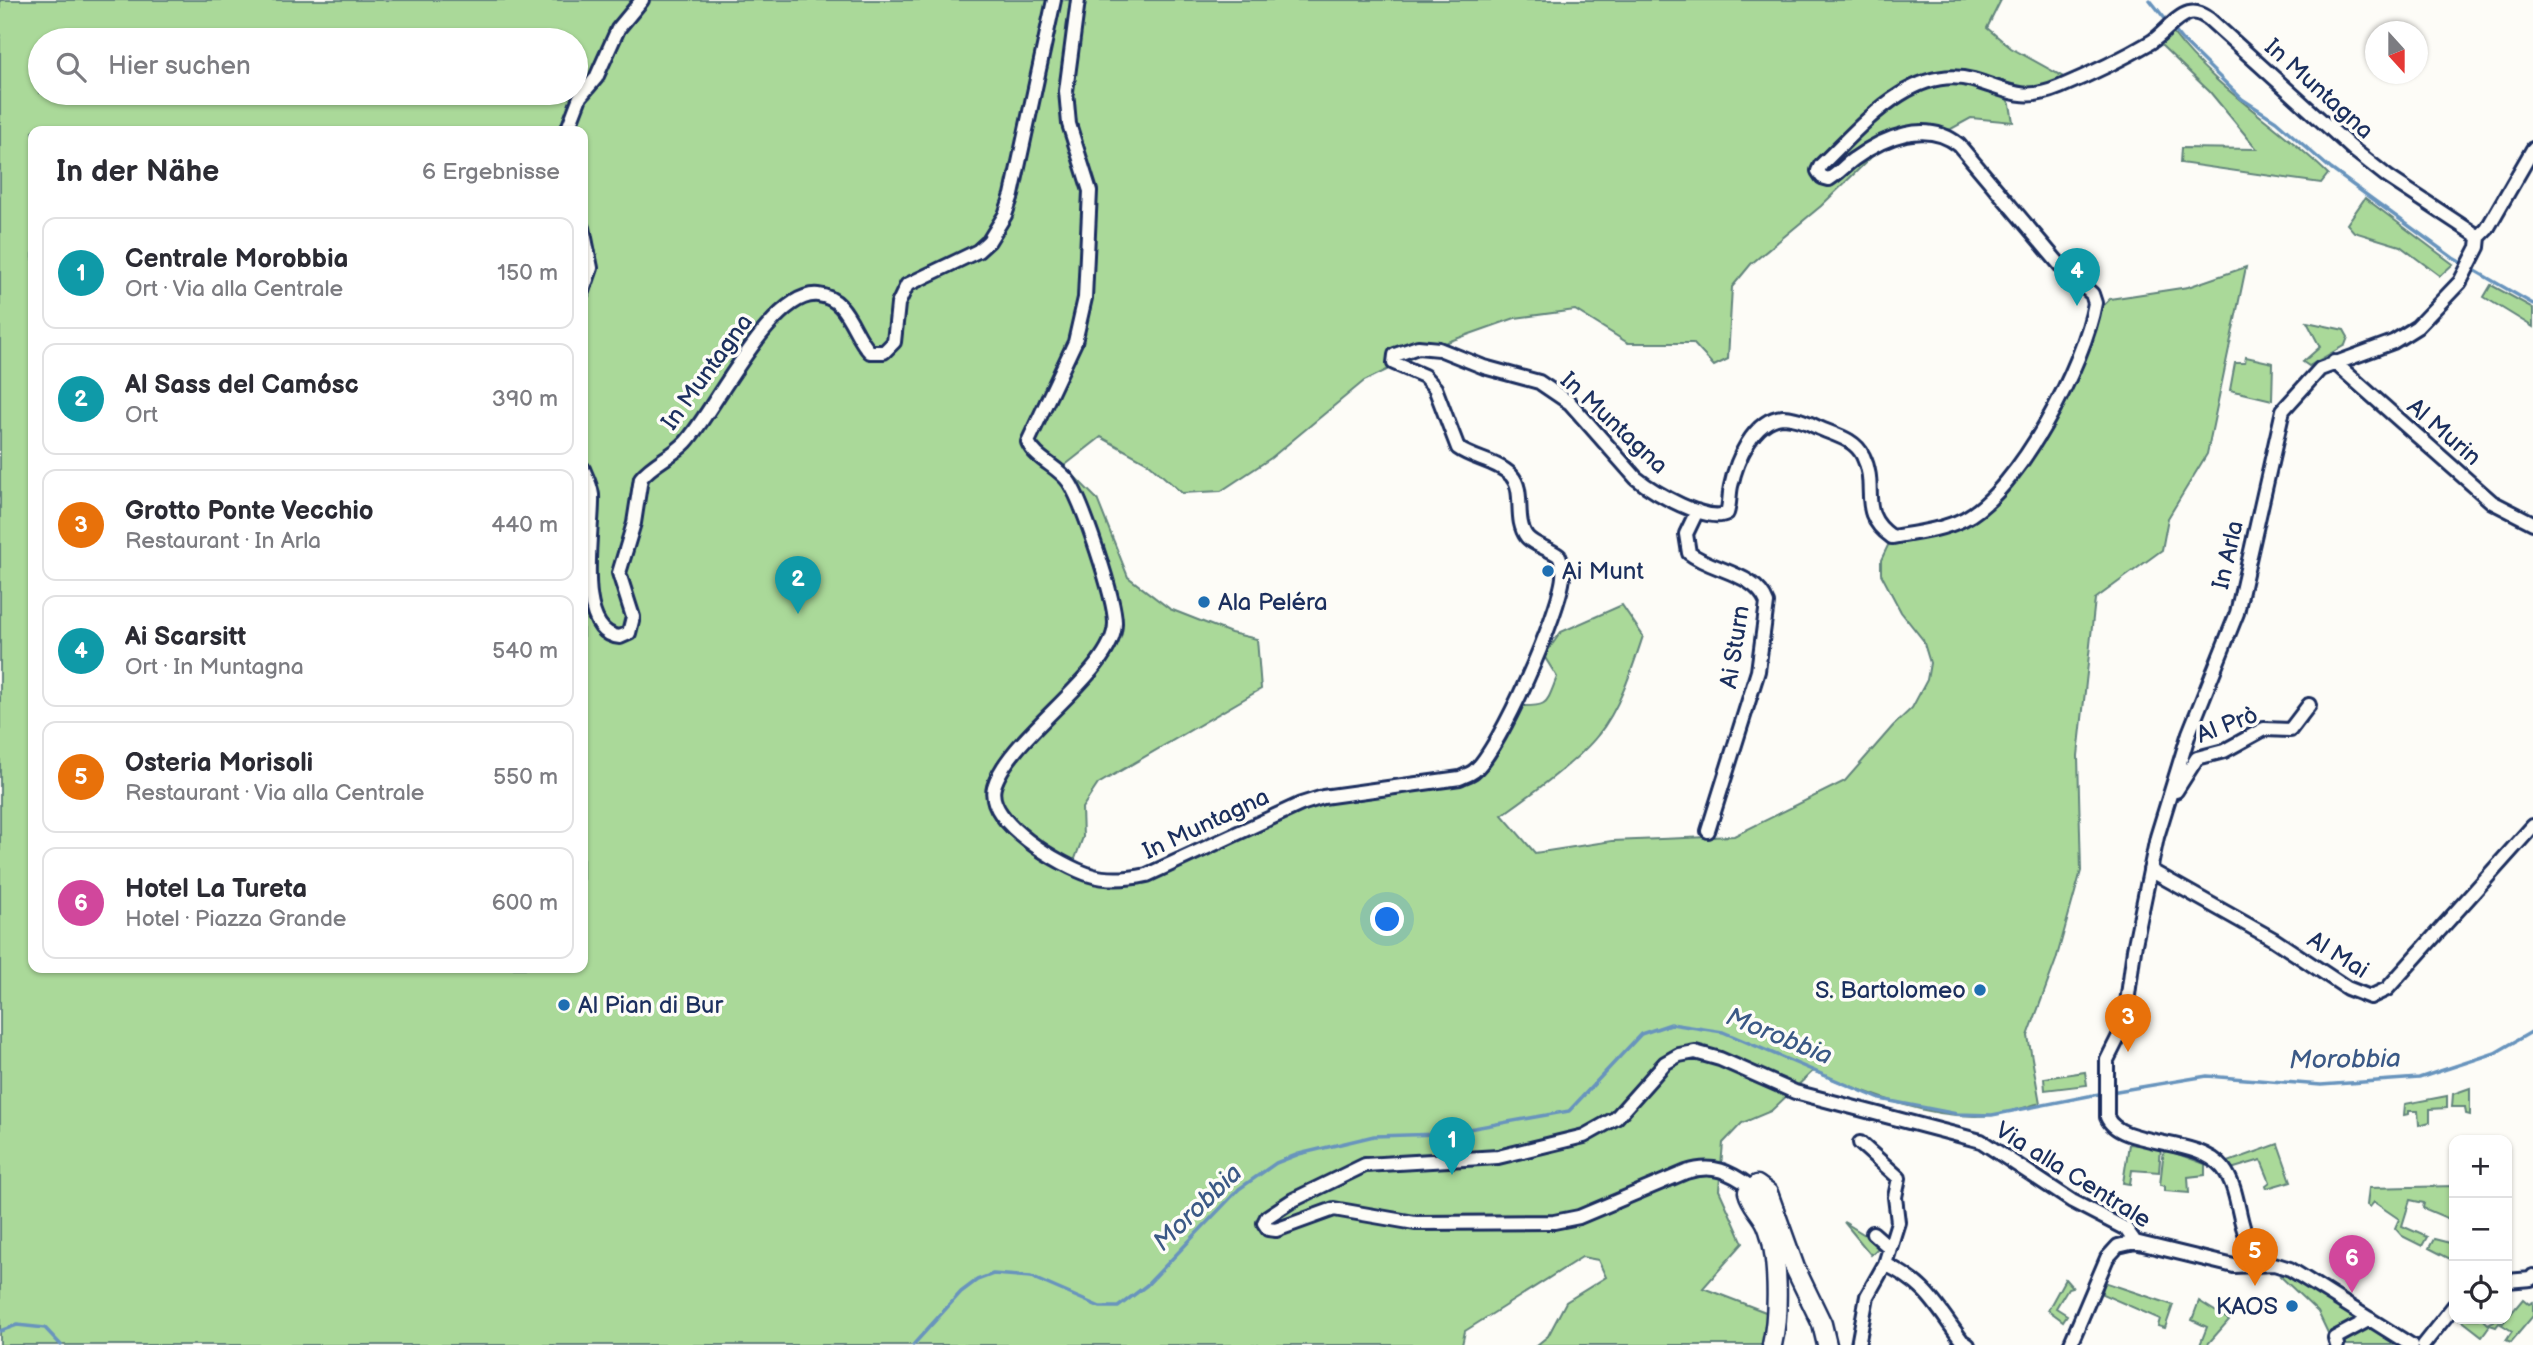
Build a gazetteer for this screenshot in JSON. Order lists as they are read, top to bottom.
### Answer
{
  "streets": {
    "street": [
      "In Muntagna",
      "Al Murin",
      "In Arla",
      "Ai Sturn",
      "Al Prò",
      "Al Mai",
      "Via alla Centrale"
    ]
  },
  "crossings": [
    ["In Muntagna", "In Arla"],
    ["In Muntagna", "Ai Sturn"],
    ["Al Murin", "In Arla"],
    ["In Arla", "Al Prò"],
    ["In Arla", "Al Mai"],
    ["In Arla", "Via alla Centrale"]
  ],
  "water": ["Morobbia"],
  "places": [
    "Ai Munt",
    "Ala Peléra",
    "S. Bartolomeo",
    "Al Pian di Bur",
    "KAOS"
  ],
  "north": "bottom",
  "page": {
    "search": "Hier suchen",
    "heading": ["In der Nähe", "6 Ergebnisse"],
    "list": [
      {
        "mark": "1",
        "name": "Centrale Morobbia",
        "note": "Ort · Via alla Centrale",
        "value": "150 m"
      },
      {
        "mark": "2",
        "name": "Al Sass del Camósc",
        "note": "Ort",
        "value": "390 m"
      },
      {
        "mark": "3",
        "name": "Grotto Ponte Vecchio",
        "note": "Restaurant · In Arla",
        "value": "440 m"
      },
      {
        "mark": "4",
        "name": "Ai Scarsitt",
        "note": "Ort · In Muntagna",
        "value": "540 m"
      },
      {
        "mark": "5",
        "name": "Osteria Morisoli",
        "note": "Restaurant · Via alla Centrale",
        "value": "550 m"
      },
      {
        "mark": "6",
        "name": "Hotel La Tureta",
        "note": "Hotel · Piazza Grande",
        "value": "600 m"
      }
    ],
    "pins": [
      "4",
      "2",
      "3",
      "1",
      "5",
      "6"
    ],
    "map_buttons": ["+", "−"]
  }
}
